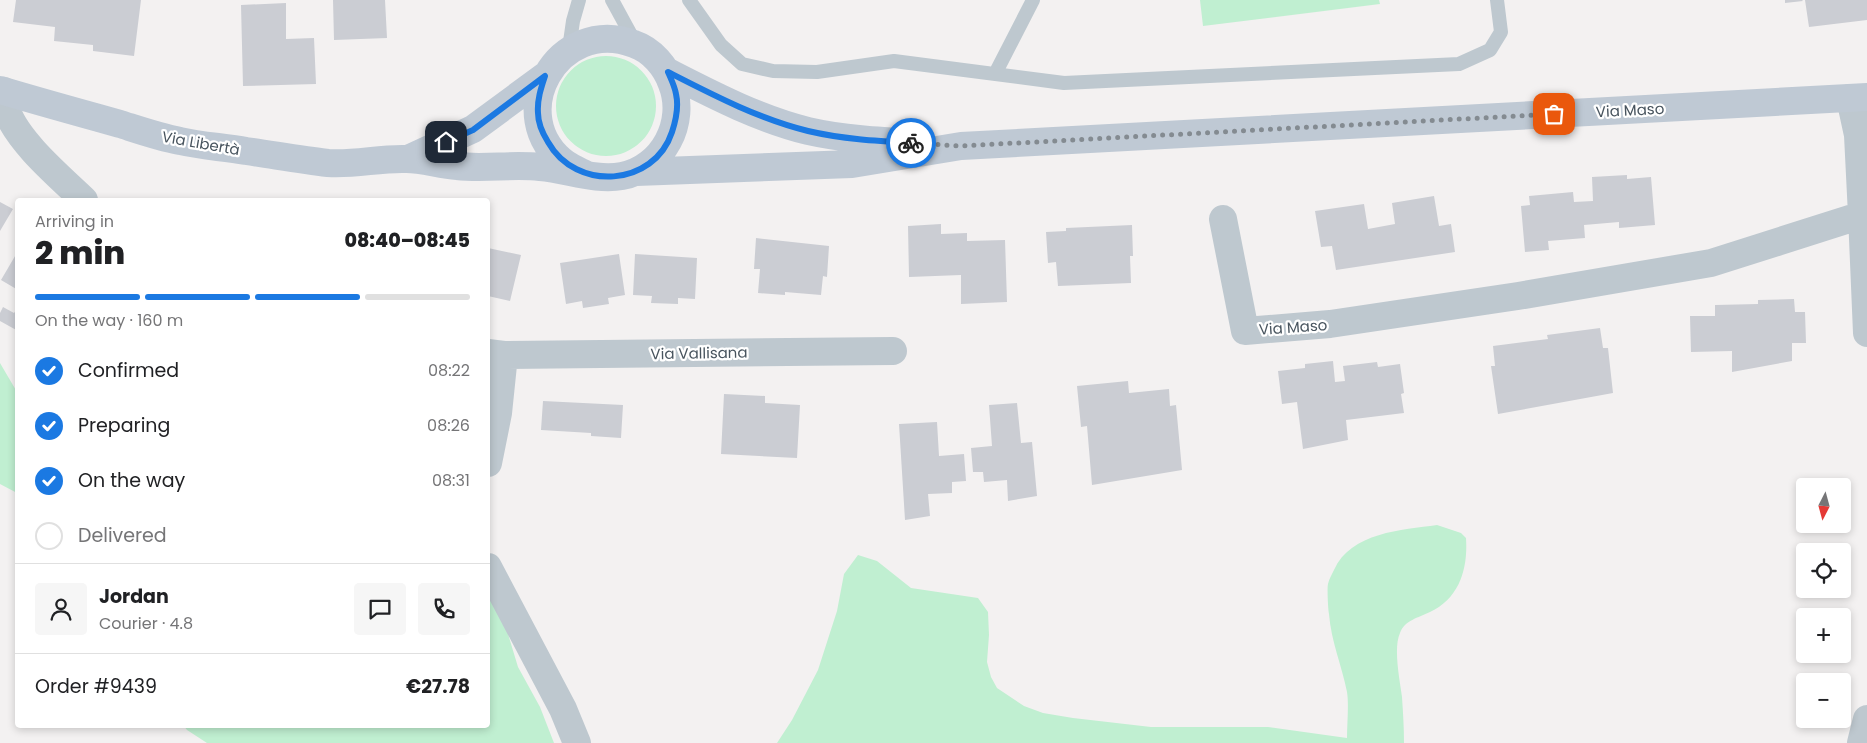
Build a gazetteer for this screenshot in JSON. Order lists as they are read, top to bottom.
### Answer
{
  "streets": {
    "main road": ["Via Maso", "Via Libertà"],
    "street": ["Via Vallisana"]
  },
  "north": "bottom",
  "page": {
    "heading": ["2 min", "Arriving in", "08:40–08:45"],
    "panel": [
      "Jordan",
      "Courier · 4.8",
      "Order #9439",
      "€27.78"
    ],
    "bar": "On the way · 160 m",
    "list": [
      ["Confirmed", "08:22"],
      ["Preparing", "08:26"],
      ["On the way", "08:31"],
      "Delivered"
    ],
    "map_buttons": ["+", "−"]
  }
}
